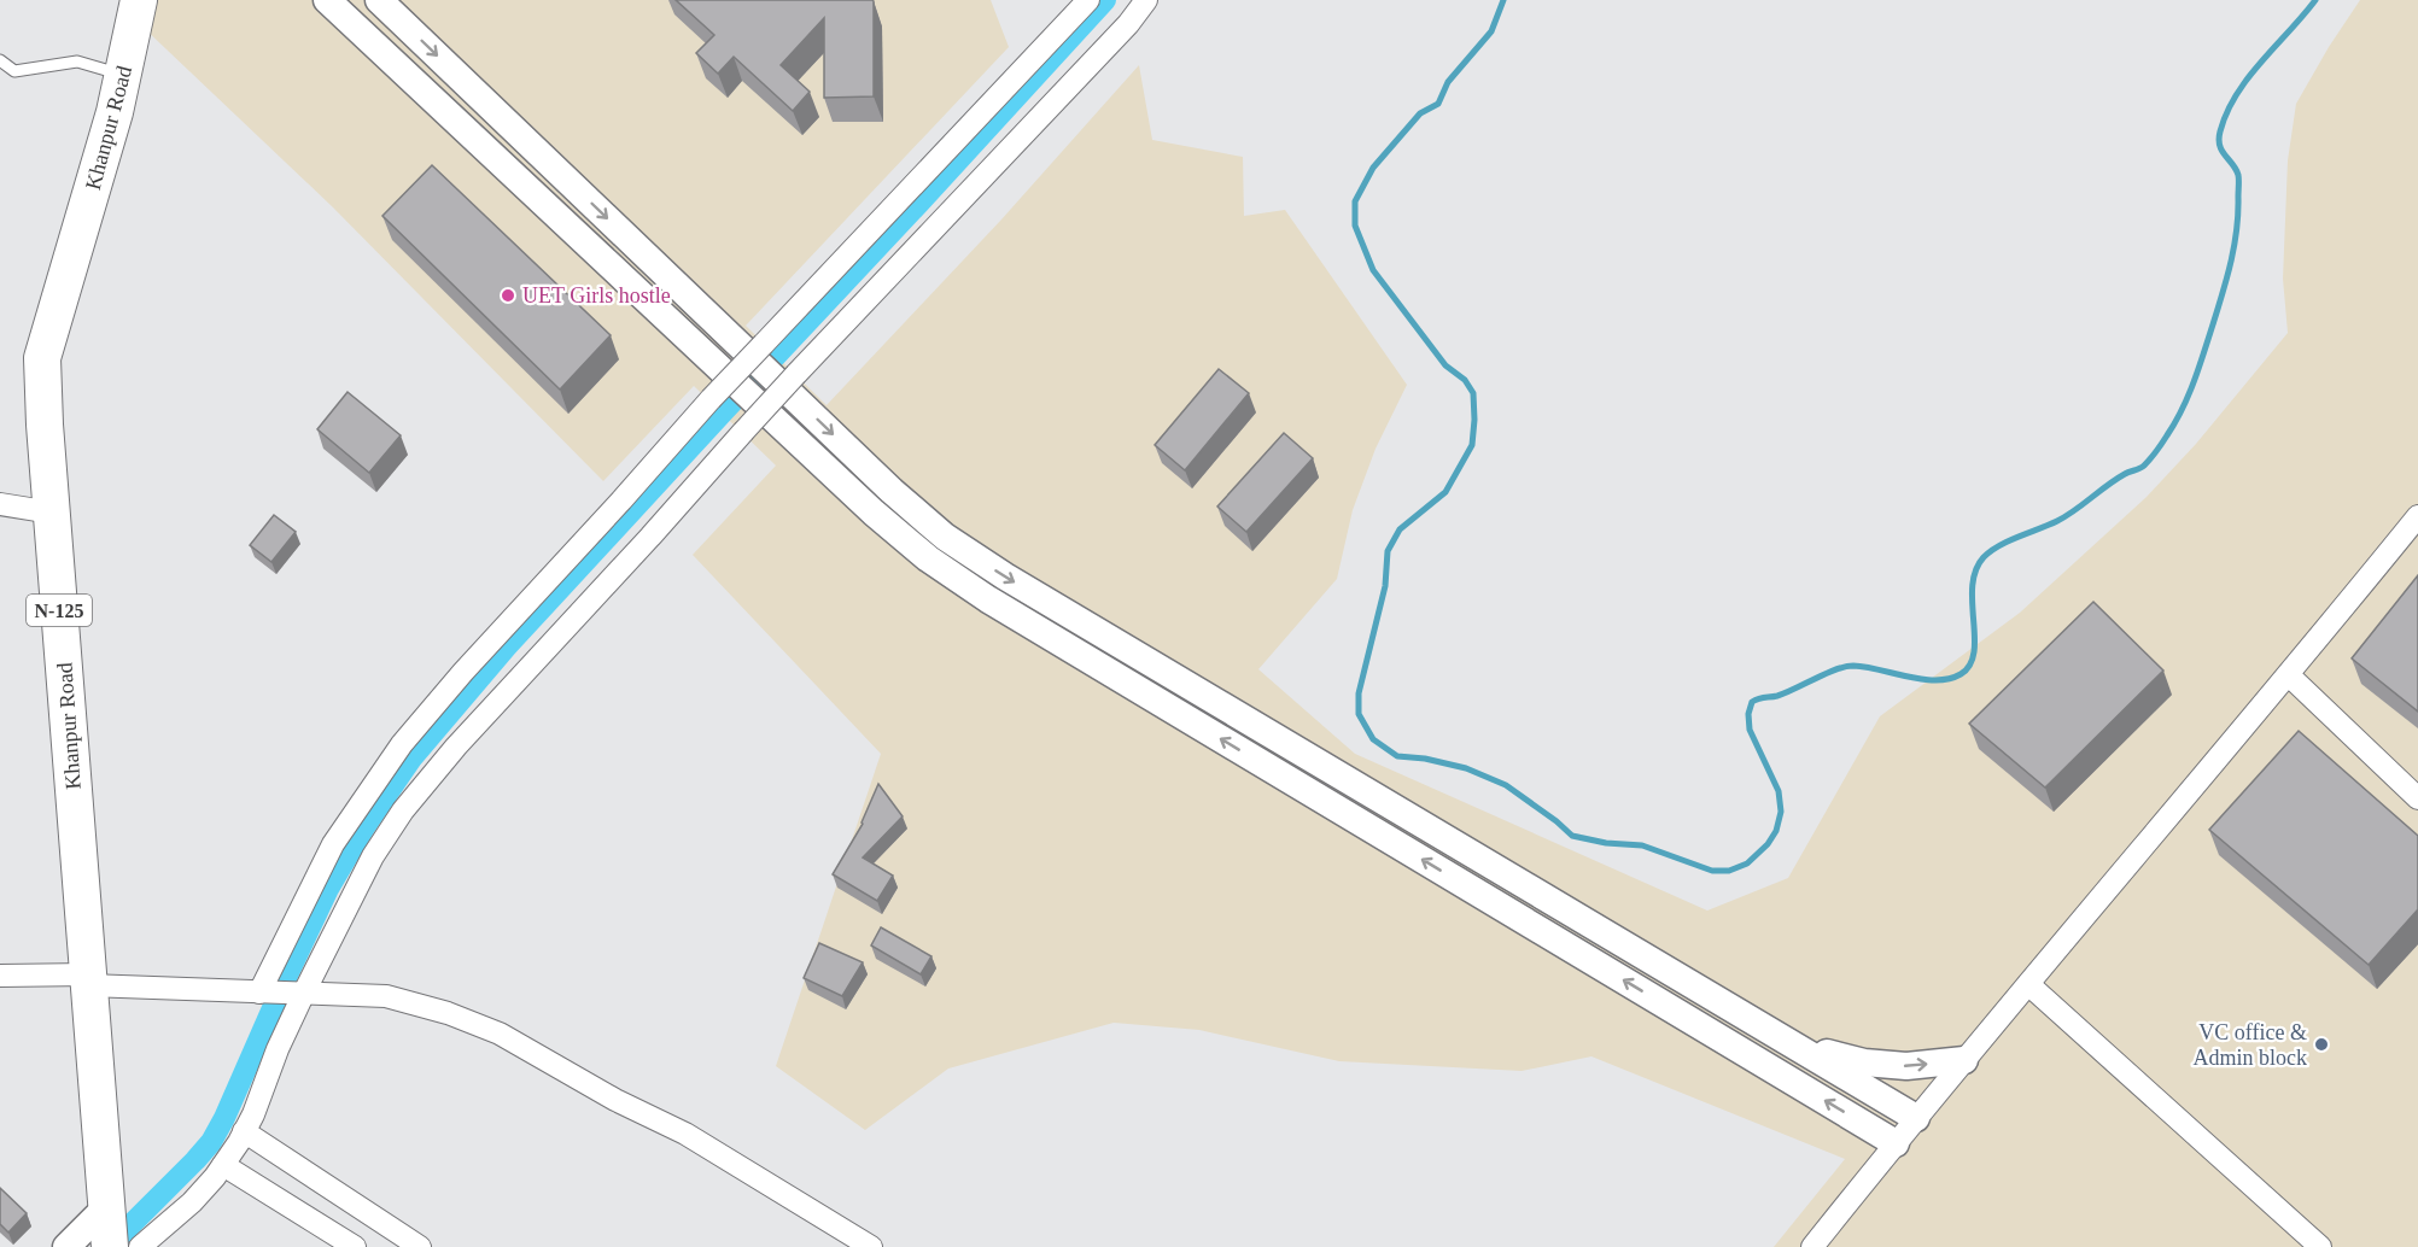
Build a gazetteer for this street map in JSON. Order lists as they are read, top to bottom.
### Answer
{
  "streets": {
    "highway": ["Khanpur Road", "N-125"]
  },
  "places": ["UET Girls hostle", "VC office & Admin block"]
}
